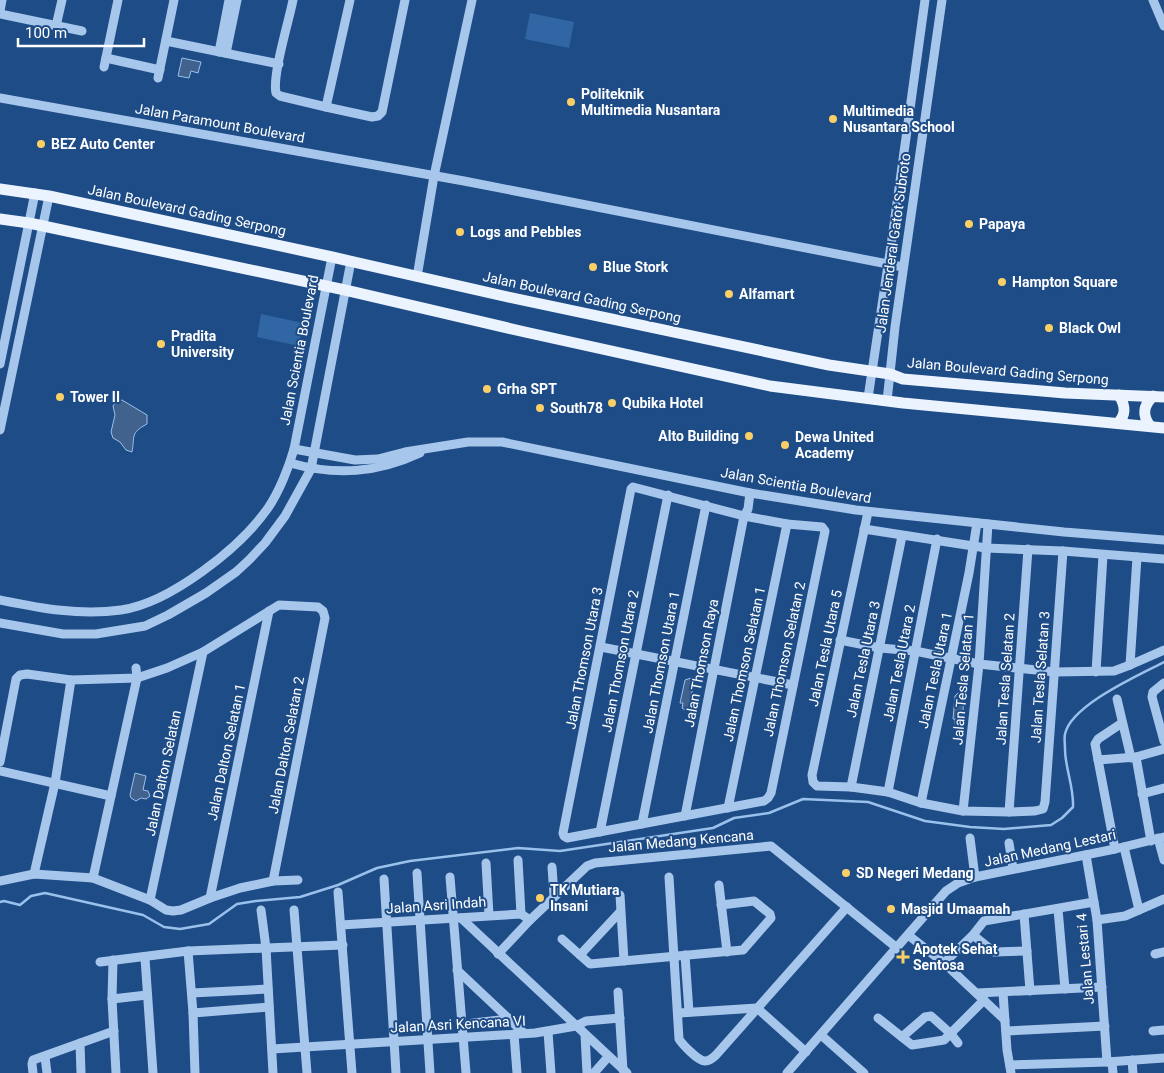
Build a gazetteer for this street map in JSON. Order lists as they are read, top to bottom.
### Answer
{
  "streets": {
    "main road": ["Jalan Boulevard Gading Serpong"],
    "street": [
      "Jalan Paramount Boulevard",
      "Jalan Jenderal Gatot Subroto",
      "Jalan Scientia Boulevard",
      "Jalan Tesla Utara 5",
      "Jalan Thomson Utara 3",
      "Jalan Thomson Selatan 2",
      "Jalan Tesla Utara 3",
      "Jalan Thomson Utara 2",
      "Jalan Thomson Utara 1",
      "Jalan Thomson Raya",
      "Jalan Tesla Utara 2",
      "Jalan Thomson Selatan 1",
      "Jalan Tesla Utara 1",
      "Jalan Tesla Selatan 3",
      "Jalan Tesla Selatan 1",
      "Jalan Tesla Selatan 2",
      "Jalan Dalton Selatan 2",
      "Jalan Dalton Selatan 1",
      "Jalan Dalton Selatan",
      "Jalan Medang Kencana",
      "Jalan Medang Lestari",
      "Jalan Asri Indah",
      "Jalan Lestari 4",
      "Jalan Asri Kencana VI"
    ]
  },
  "crossings": [
    ["Jalan Paramount Boulevard", "Jalan Jenderal Gatot Subroto"],
    ["Jalan Boulevard Gading Serpong", "Jalan Jenderal Gatot Subroto"],
    ["Jalan Boulevard Gading Serpong", "Jalan Scientia Boulevard"],
    ["Jalan Scientia Boulevard", "Jalan Tesla Utara 5"],
    ["Jalan Scientia Boulevard", "Jalan Thomson Raya"],
    ["Jalan Scientia Boulevard", "Jalan Tesla Utara 1"],
    ["Jalan Scientia Boulevard", "Jalan Tesla Selatan 1"],
    ["Jalan Tesla Utara 5", "Jalan Tesla Utara 3"],
    ["Jalan Thomson Utara 3", "Jalan Thomson Utara 2"],
    ["Jalan Thomson Selatan 2", "Jalan Thomson Selatan 1"],
    ["Jalan Tesla Selatan 3", "Jalan Tesla Selatan 2"],
    ["Jalan Dalton Selatan 2", "Jalan Dalton Selatan 1"],
    ["Jalan Medang Kencana", "Jalan Medang Lestari"],
    ["Jalan Medang Lestari", "Jalan Lestari 4"]
  ],
  "places": {
    "other": [
      "Politeknik Multimedia Nusantara",
      "Multimedia Nusantara School",
      "BEZ Auto Center",
      "Papaya",
      "Logs and Pebbles",
      "Blue Stork",
      "Hampton Square",
      "Alfamart",
      "Black Owl",
      "Pradita University",
      "Grha SPT",
      "Tower II",
      "Qubika Hotel",
      "South78",
      "Alto Building",
      "Dewa United Academy",
      "SD Negeri Medang",
      "TK Mutiara Insani",
      "Masjid Umaamah"
    ],
    "health": ["Apotek Sehat Sentosa"]
  },
  "scale_bar": "100 m"
}
